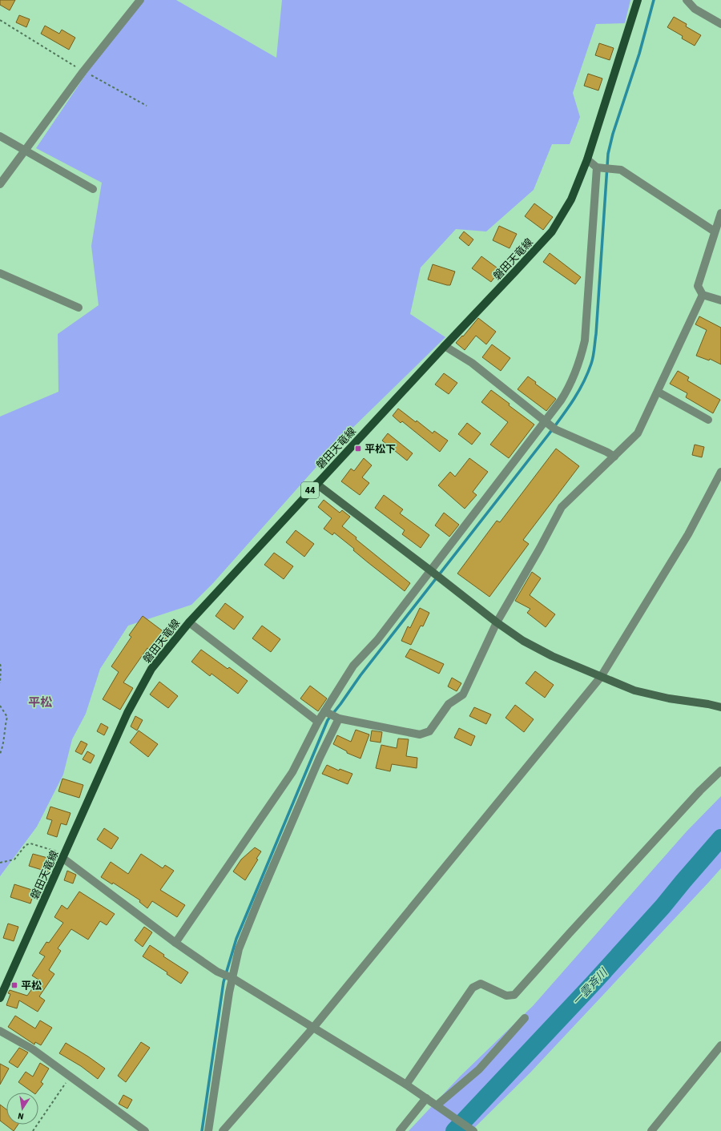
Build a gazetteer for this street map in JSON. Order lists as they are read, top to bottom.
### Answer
{
  "streets": {
    "main road": ["磐田天竜線", "44"]
  },
  "districts": ["平松"],
  "water": ["一雲斉川"],
  "places": {
    "transit": ["平松下", "平松"]
  },
  "north": "bottom"
}
